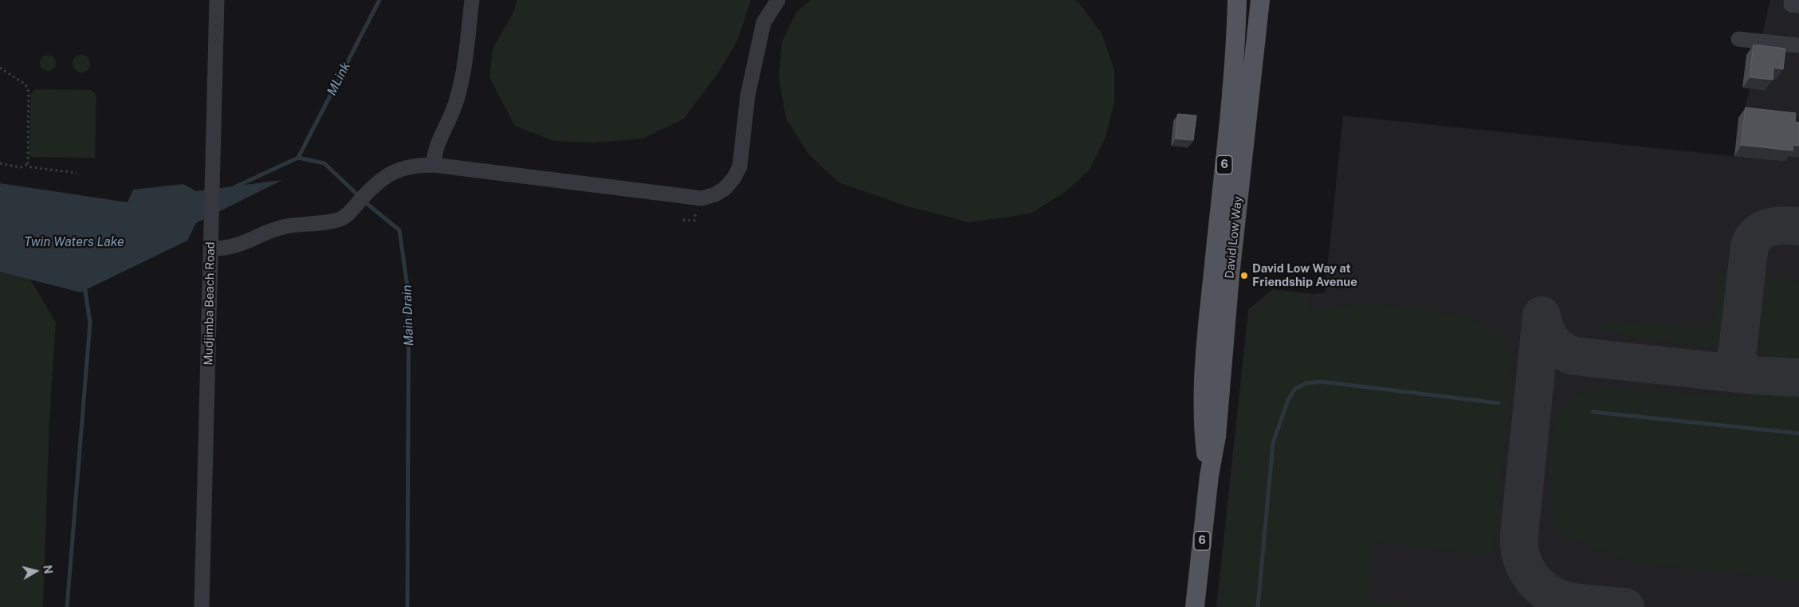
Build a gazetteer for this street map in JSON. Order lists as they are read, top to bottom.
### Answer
{
  "streets": {
    "main road": ["6", "David Low Way"],
    "street": ["Mudjimba Beach Road"]
  },
  "water": ["MLink", "Twin Waters Lake", "Main Drain"],
  "places": ["David Low Way at Friendship Avenue"],
  "north": "right"
}
